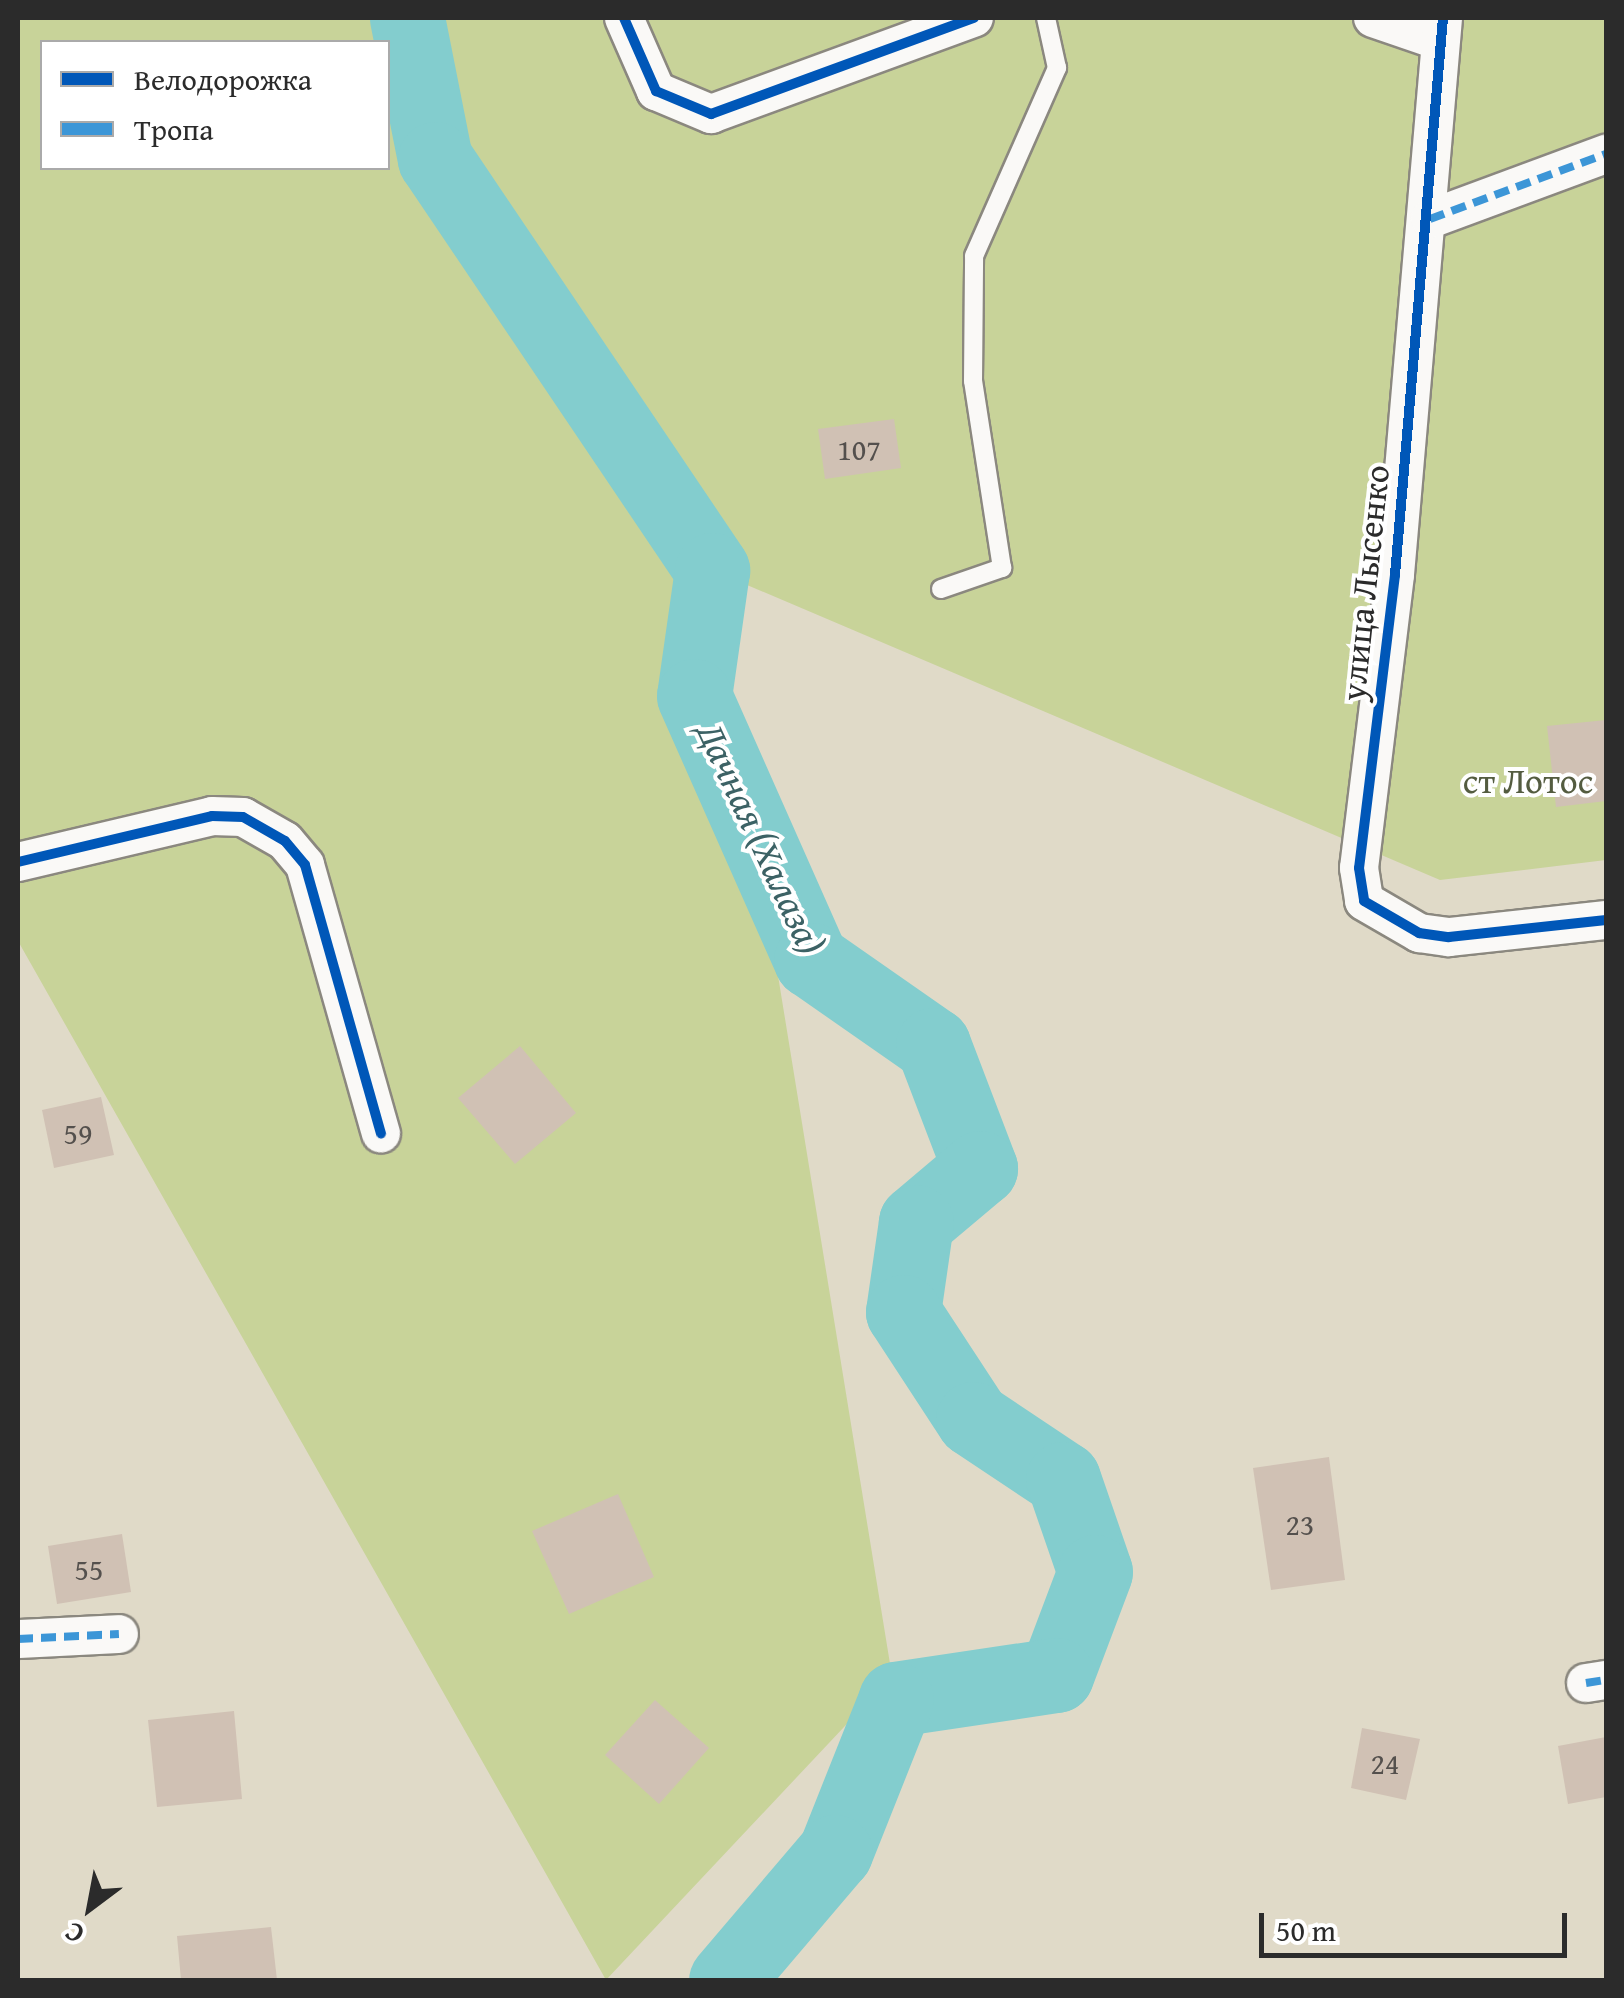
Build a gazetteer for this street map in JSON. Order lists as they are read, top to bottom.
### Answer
{
  "streets": {
    "street": ["улица Лысенко"]
  },
  "water": ["Дачная (Халаза)"],
  "parks": ["ст Лотос"],
  "house_numbers": [
    "107",
    "59",
    "23",
    "55",
    "24"
  ],
  "legend": ["Велодорожка", "Тропа"],
  "scale_bar": "50 m",
  "north": "bottom left"
}
